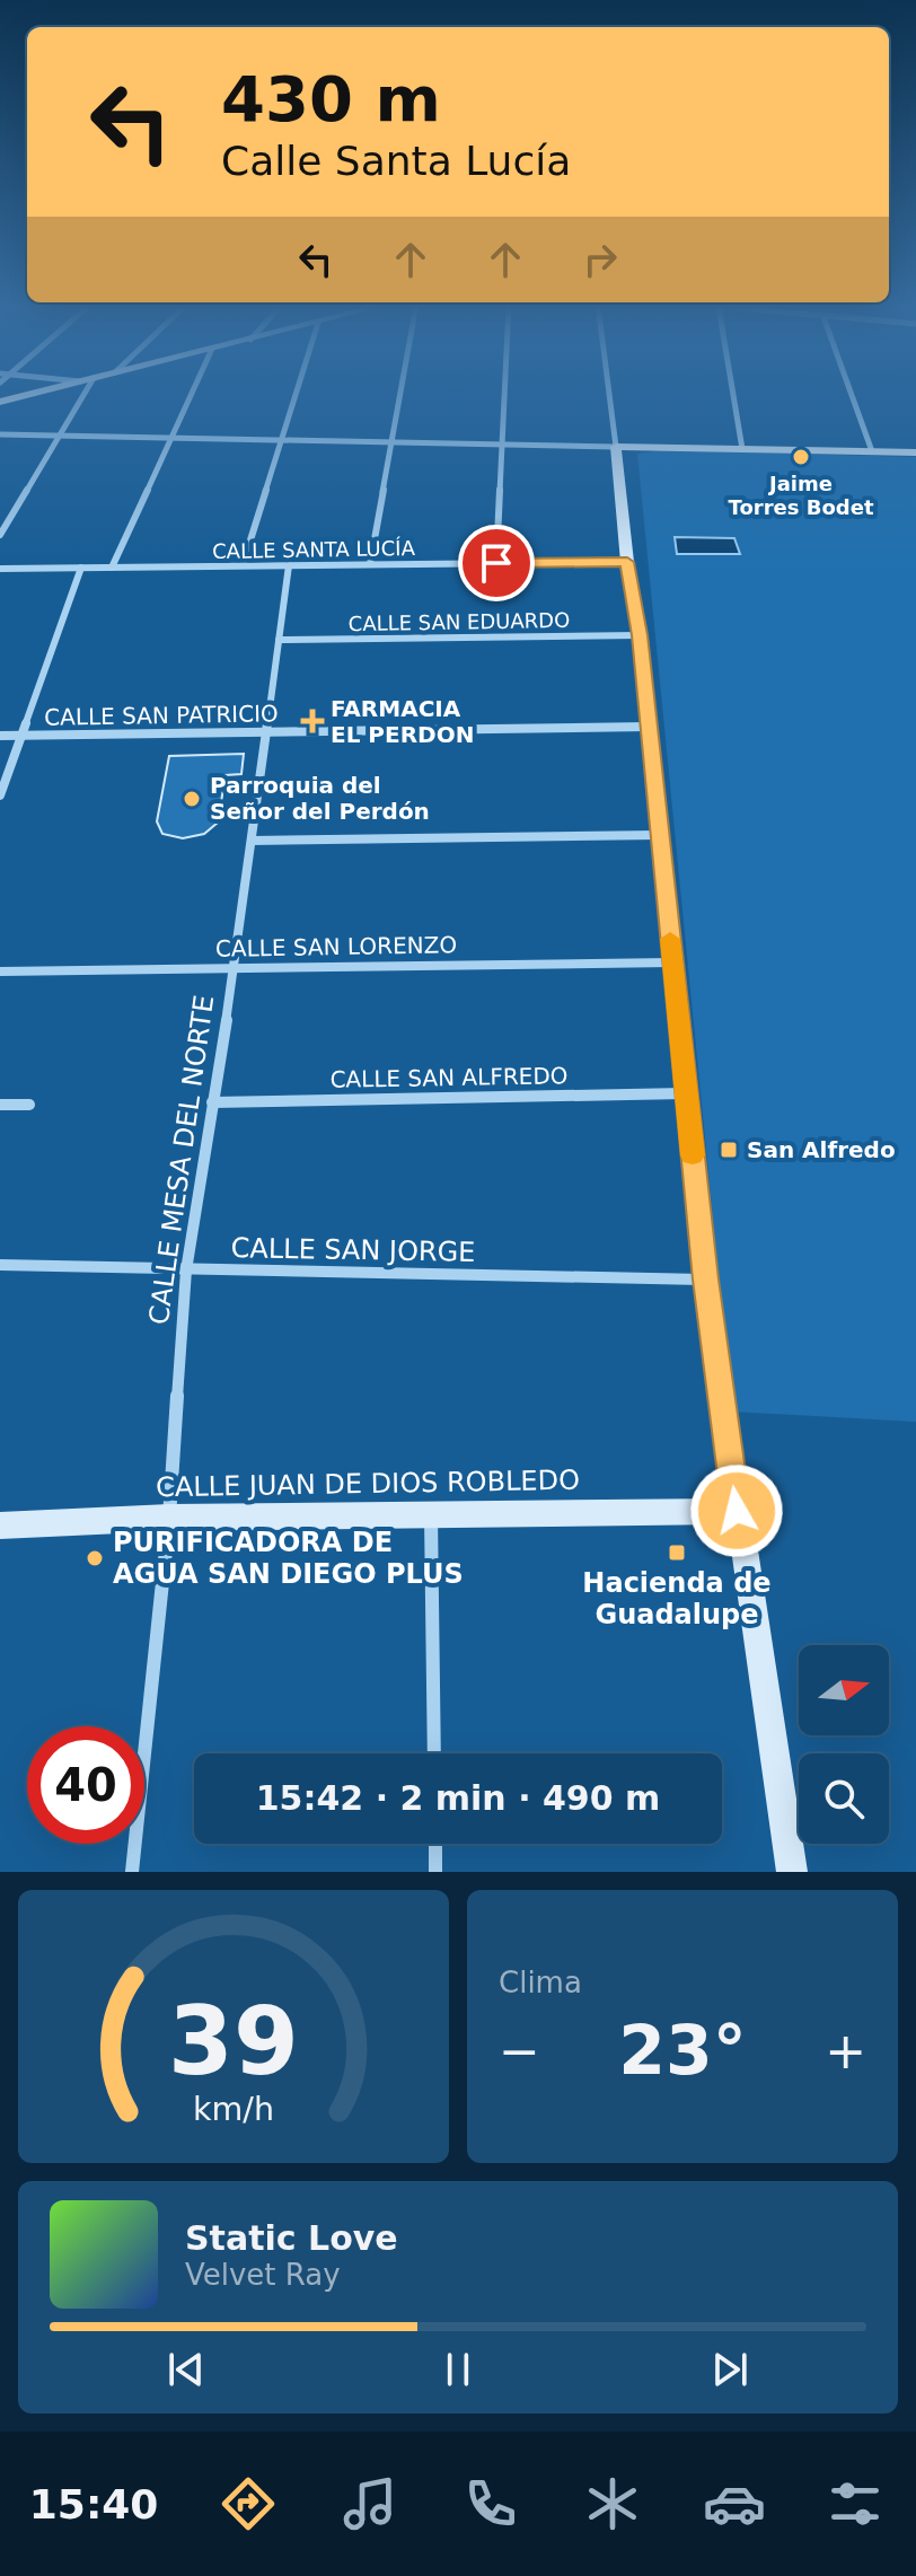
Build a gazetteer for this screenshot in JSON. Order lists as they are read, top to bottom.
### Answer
{
  "streets": {
    "street": [
      "CALLE SANTA LUCÍA",
      "CALLE SAN EDUARDO",
      "CALLE SAN PATRICIO",
      "CALLE SAN LORENZO",
      "CALLE SAN ALFREDO",
      "CALLE MESA DEL NORTE",
      "CALLE SAN JORGE",
      "CALLE JUAN DE DIOS ROBLEDO"
    ]
  },
  "crossings": [
    ["CALLE SANTA LUCÍA", "CALLE MESA DEL NORTE"],
    ["CALLE SAN EDUARDO", "CALLE MESA DEL NORTE"],
    ["CALLE SAN PATRICIO", "CALLE MESA DEL NORTE"],
    ["CALLE SAN LORENZO", "CALLE MESA DEL NORTE"],
    ["CALLE SAN ALFREDO", "CALLE MESA DEL NORTE"],
    ["CALLE MESA DEL NORTE", "CALLE SAN JORGE"],
    ["CALLE MESA DEL NORTE", "CALLE JUAN DE DIOS ROBLEDO"]
  ],
  "places": {
    "other": ["Jaime Torres Bodet", "Parroquia del Señor del Perdón", "PURIFICADORA DE AGUA SAN DIEGO PLUS"],
    "health": ["FARMACIA EL PERDON"],
    "transit": ["San Alfredo", "Hacienda de Guadalupe"]
  },
  "north": "right",
  "page": {
    "turn": ["430 m", "Calle Santa Lucía"],
    "limit": "40",
    "trip": "15:42 · 2 min · 490 m",
    "tile": "Clima",
    "heat": ["−", "23°", "+"],
    "song": ["Static Love", "Velvet Ray"],
    "tabs": "15:40",
    "gauge": ["39", "km/h"]
  }
}
